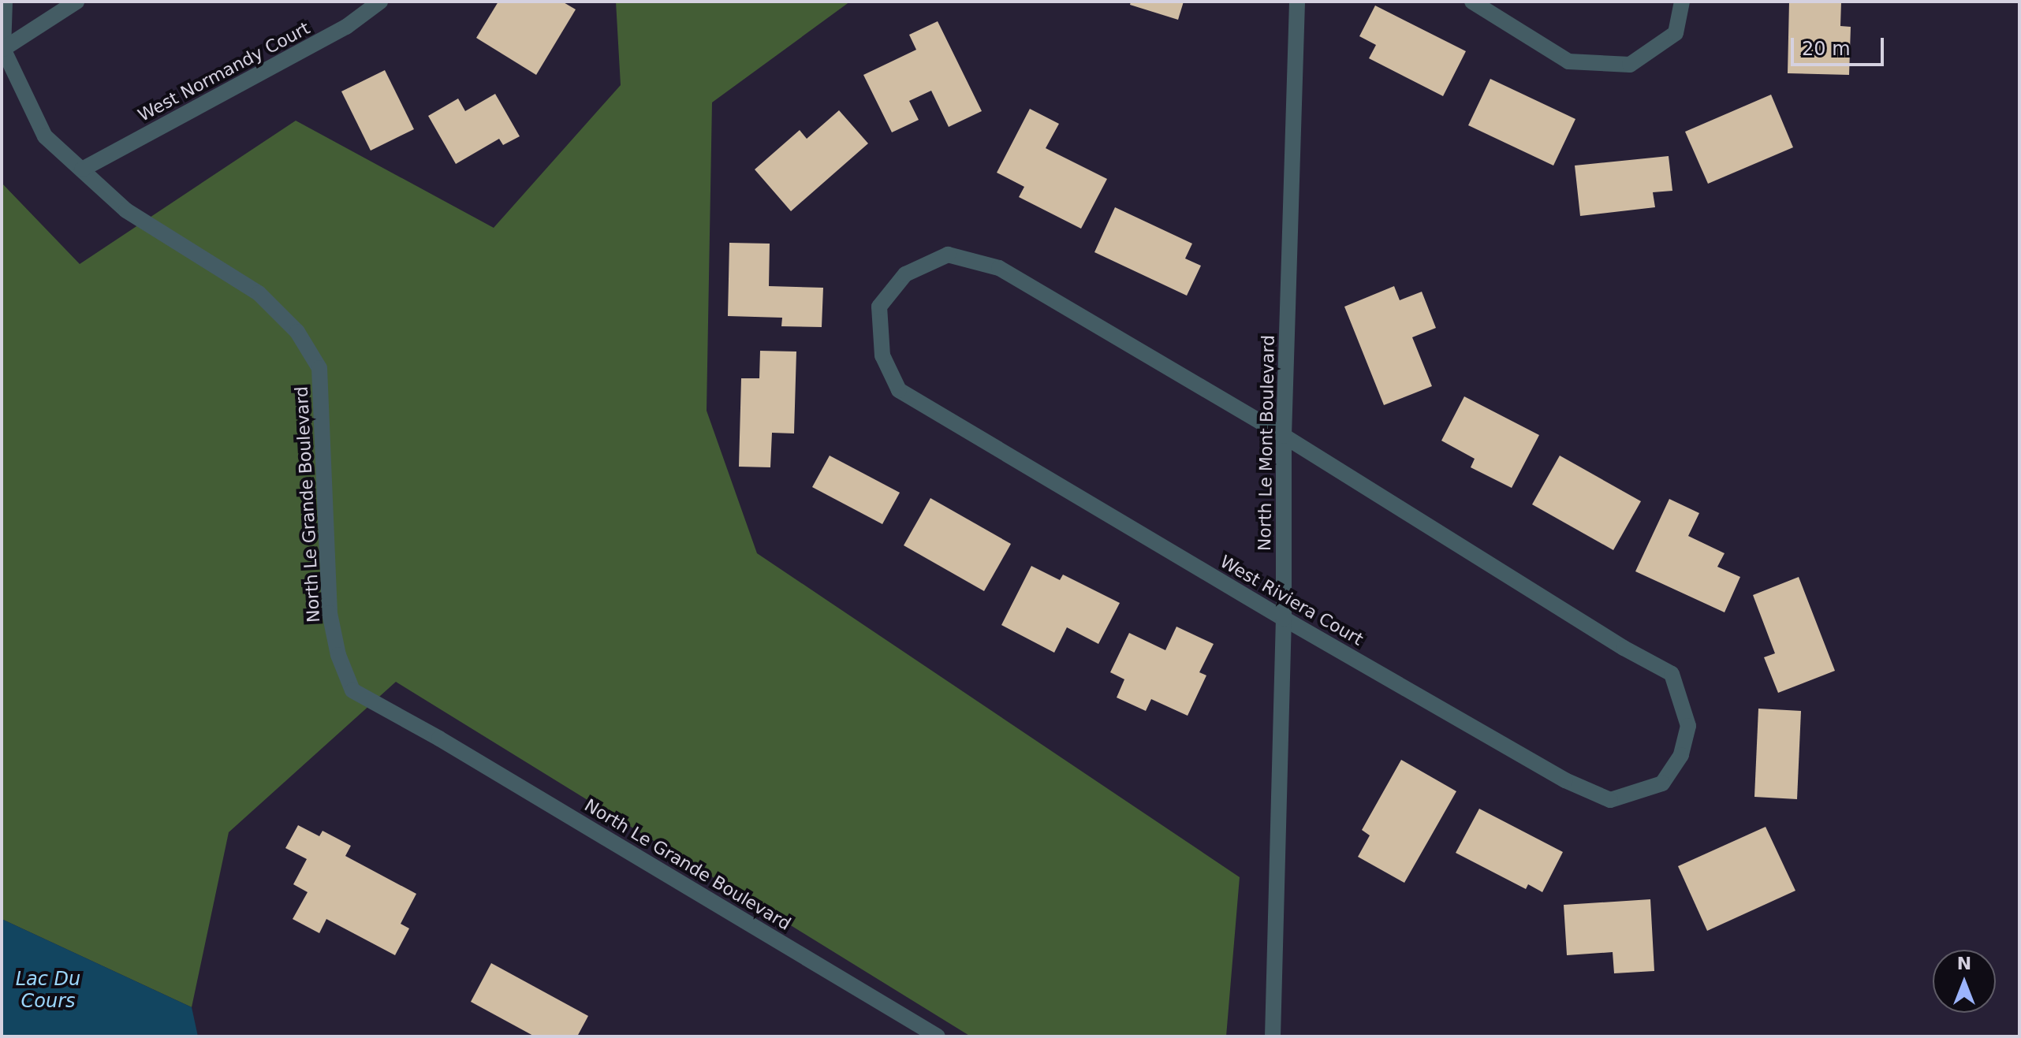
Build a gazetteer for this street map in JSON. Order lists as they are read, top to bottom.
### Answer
{
  "streets": {
    "street": [
      "West Normandy Court",
      "North Le Mont Boulevard",
      "North Le Grande Boulevard",
      "West Riviera Court"
    ]
  },
  "crossings": [
    ["West Normandy Court", "North Le Grande Boulevard"],
    ["North Le Mont Boulevard", "West Riviera Court"]
  ],
  "water": ["Lac Du Cours"],
  "scale_bar": "20 m",
  "north": "top"
}
